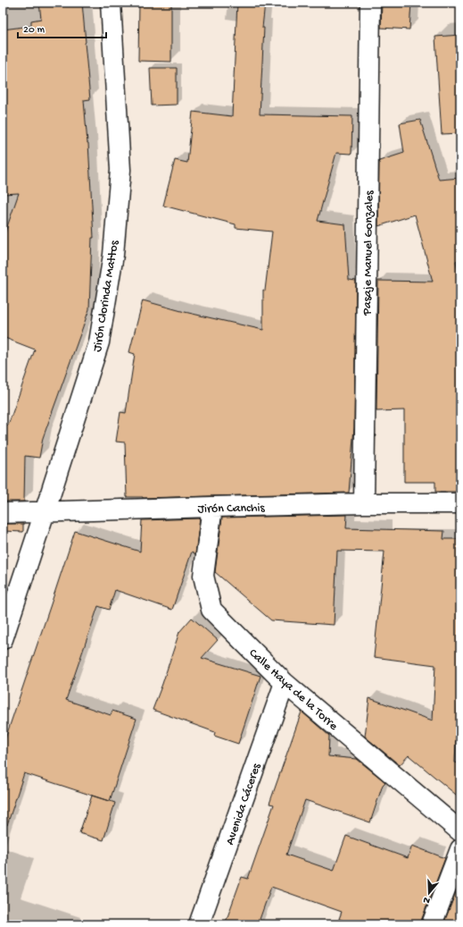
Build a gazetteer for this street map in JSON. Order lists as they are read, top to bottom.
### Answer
{
  "streets": {
    "street": [
      "Pasaje Manuel Gonzales",
      "Jirón Clorinda Mattos",
      "Jirón Canchis",
      "Calle Haya de la Torre",
      "Avenida Cáceres"
    ]
  },
  "crossings": [
    ["Pasaje Manuel Gonzales", "Jirón Canchis"],
    ["Jirón Clorinda Mattos", "Jirón Canchis"],
    ["Jirón Canchis", "Calle Haya de la Torre"],
    ["Calle Haya de la Torre", "Avenida Cáceres"]
  ],
  "scale_bar": "20 m",
  "north": "bottom"
}
